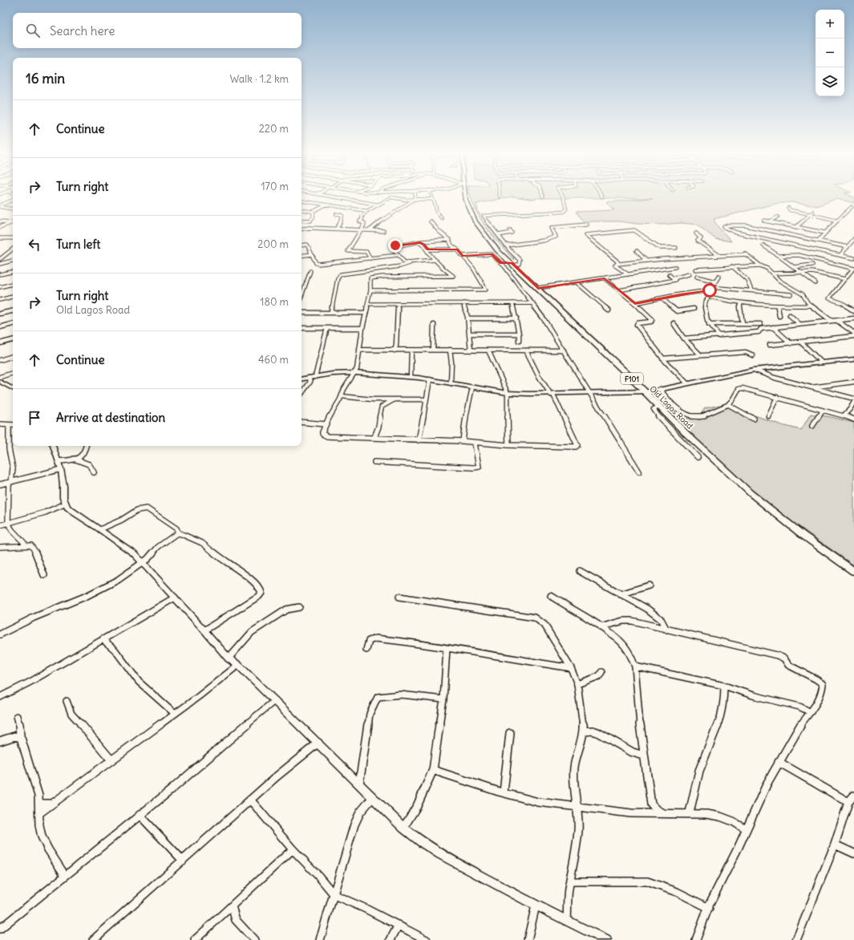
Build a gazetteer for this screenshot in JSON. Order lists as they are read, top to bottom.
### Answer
{
  "streets": {
    "main road": ["F101", "Old Lagos Road"]
  },
  "page": {
    "map_buttons": ["+", "−"],
    "search": "Search here",
    "heading": ["16 min", "Walk · 1.2 km"],
    "list": [
      ["Continue", "220 m"],
      ["Turn right", "170 m"],
      ["Turn left", "200 m"],
      ["Turn right", "Old Lagos Road", "180 m"],
      ["Continue", "460 m"],
      "Arrive at destination"
    ]
  }
}
